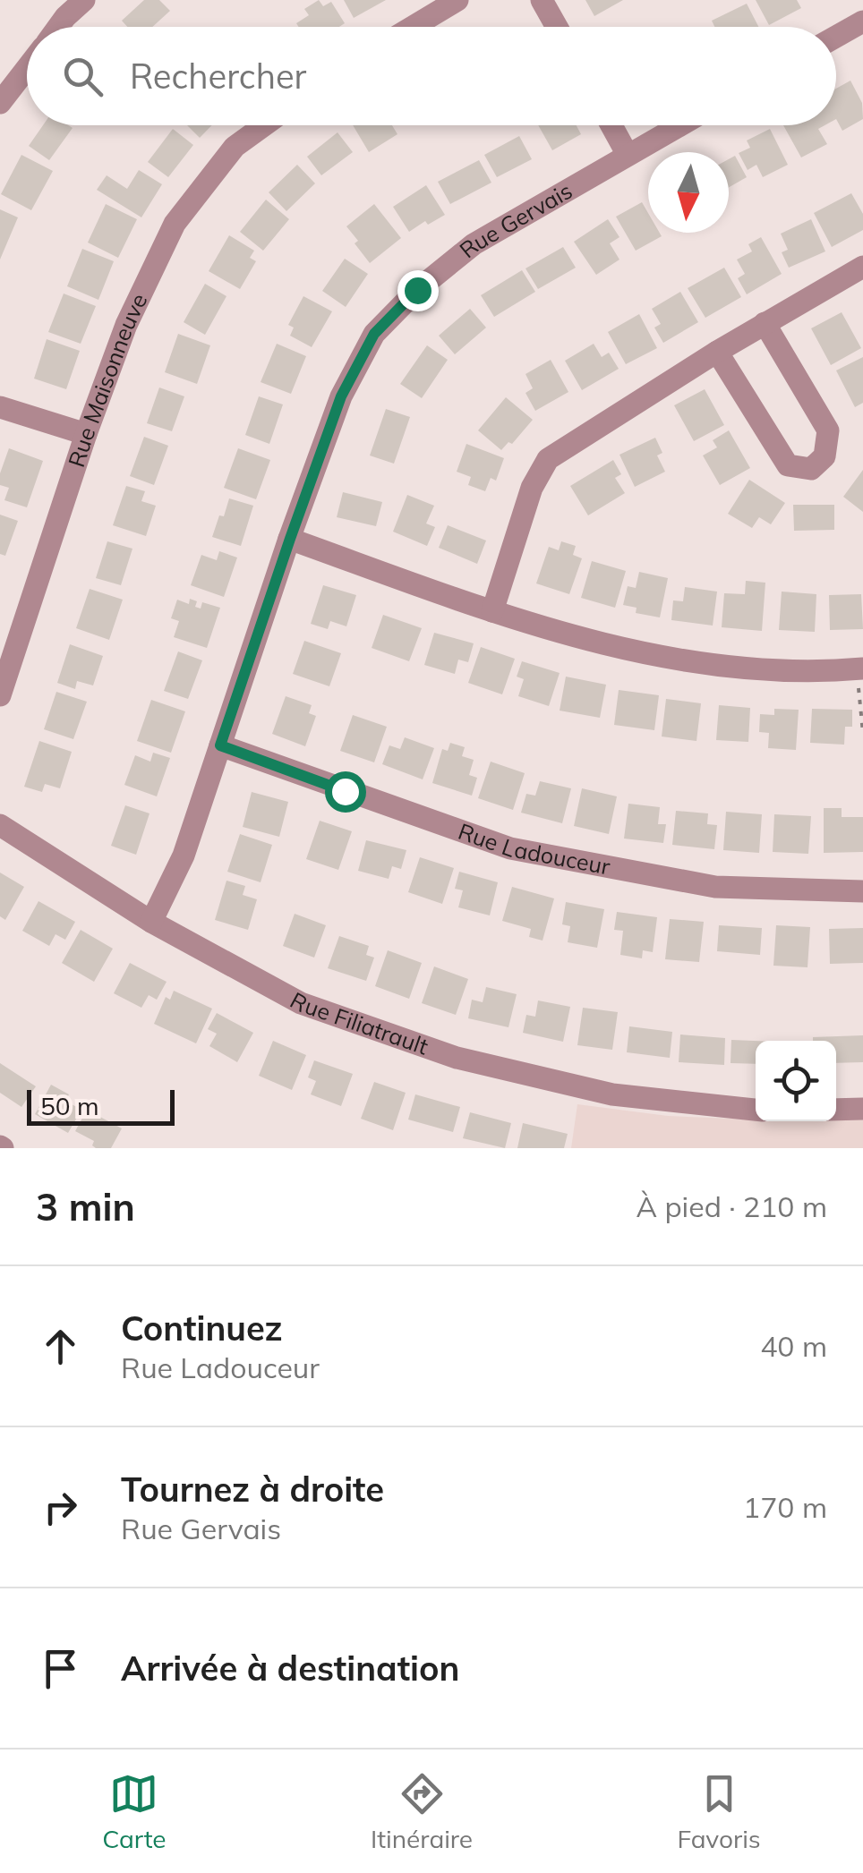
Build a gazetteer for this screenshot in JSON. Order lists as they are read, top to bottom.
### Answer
{
  "streets": {
    "street": [
      "Rue Gervais",
      "Rue Maisonneuve",
      "Rue Ladouceur",
      "Rue Filiatrault"
    ]
  },
  "crossings": [
    ["Rue Gervais", "Rue Ladouceur"],
    ["Rue Gervais", "Rue Filiatrault"]
  ],
  "scale_bar": "50 m",
  "north": "bottom",
  "page": {
    "search": "Rechercher",
    "scale": "50 m",
    "heading": ["3 min", "À pied · 210 m"],
    "list": [
      ["Continuez", "Rue Ladouceur", "40 m"],
      ["Tournez à droite", "Rue Gervais", "170 m"],
      "Arrivée à destination"
    ],
    "nav": ["Carte", "Itinéraire", "Favoris"]
  }
}
